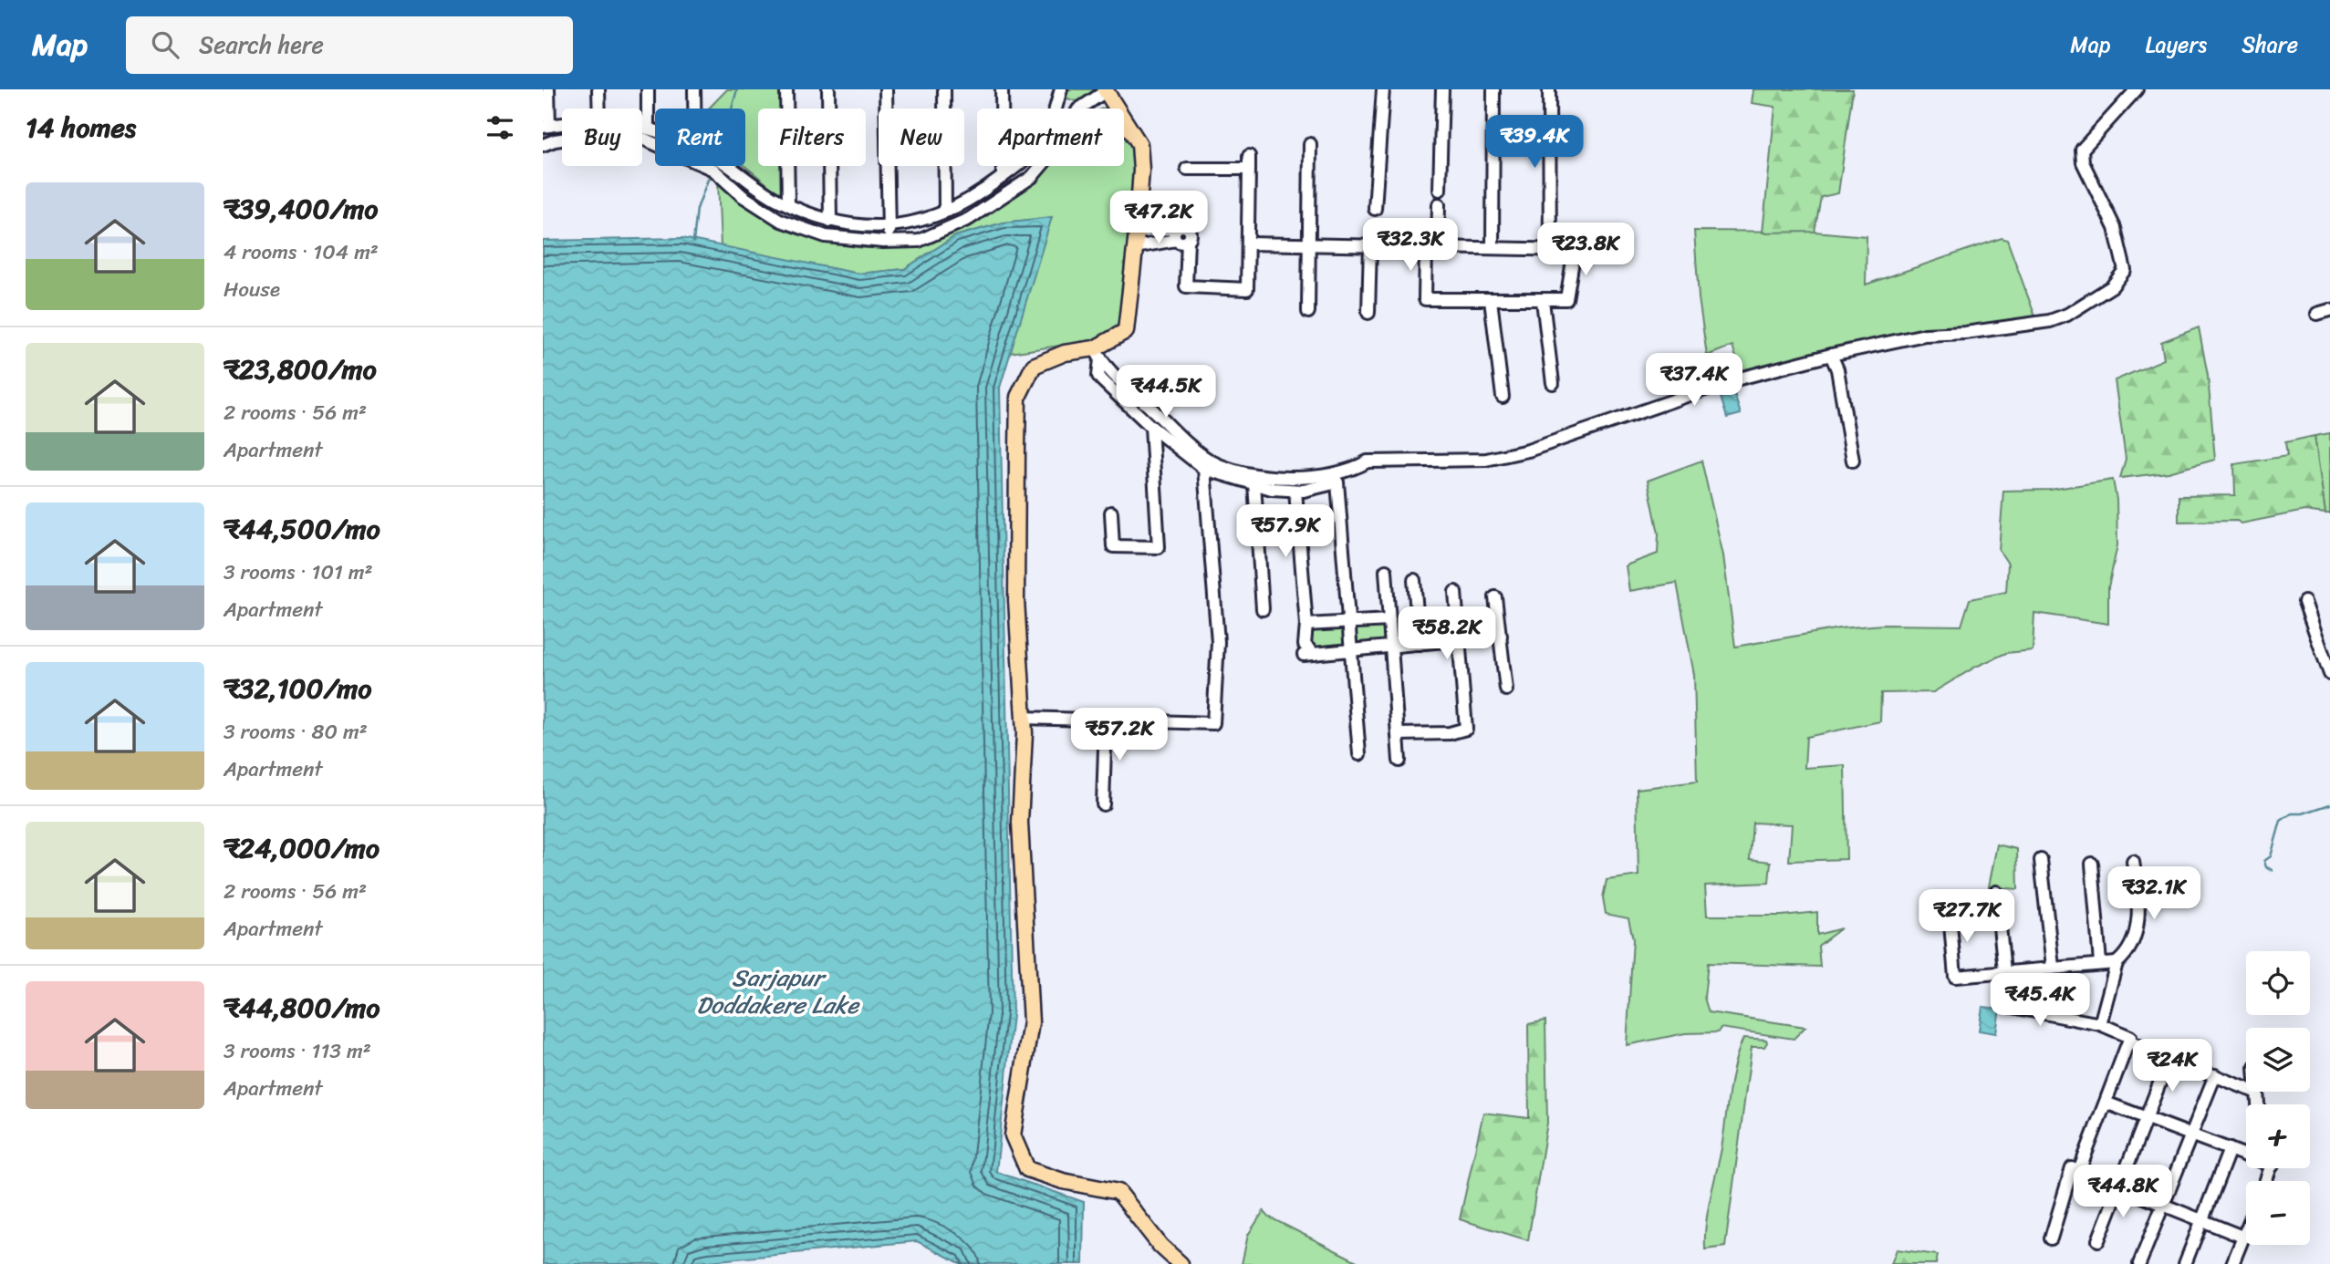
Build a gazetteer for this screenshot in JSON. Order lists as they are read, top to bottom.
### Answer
{
  "water": ["Sarjapur Doddakere Lake"],
  "page": {
    "header": "Map",
    "search": "Search here",
    "nav": ["Map", "Layers", "Share"],
    "heading": "14 homes",
    "chip": [
      "Buy",
      "Rent",
      "Filters",
      "New",
      "Apartment"
    ],
    "price": [
      "₹39.4K",
      "₹47.2K",
      "₹32.3K",
      "₹23.8K",
      "₹37.4K",
      "₹44.5K",
      "₹57.9K",
      "₹58.2K",
      "₹57.2K",
      "₹32.1K",
      "₹27.7K",
      "₹45.4K",
      "₹24K",
      "₹44.8K"
    ],
    "list": [
      {
        "name": "₹39,400/mo",
        "note": "4 rooms · 104 m² · House"
      },
      {
        "name": "₹23,800/mo",
        "note": "2 rooms · 56 m² · Apartment"
      },
      {
        "name": "₹44,500/mo",
        "note": "3 rooms · 101 m² · Apartment"
      },
      {
        "name": "₹32,100/mo",
        "note": "3 rooms · 80 m² · Apartment"
      },
      {
        "name": "₹24,000/mo",
        "note": "2 rooms · 56 m² · Apartment"
      },
      {
        "name": "₹44,800/mo",
        "note": "3 rooms · 113 m² · Apartment"
      }
    ],
    "map_buttons": ["+", "−"]
  }
}
